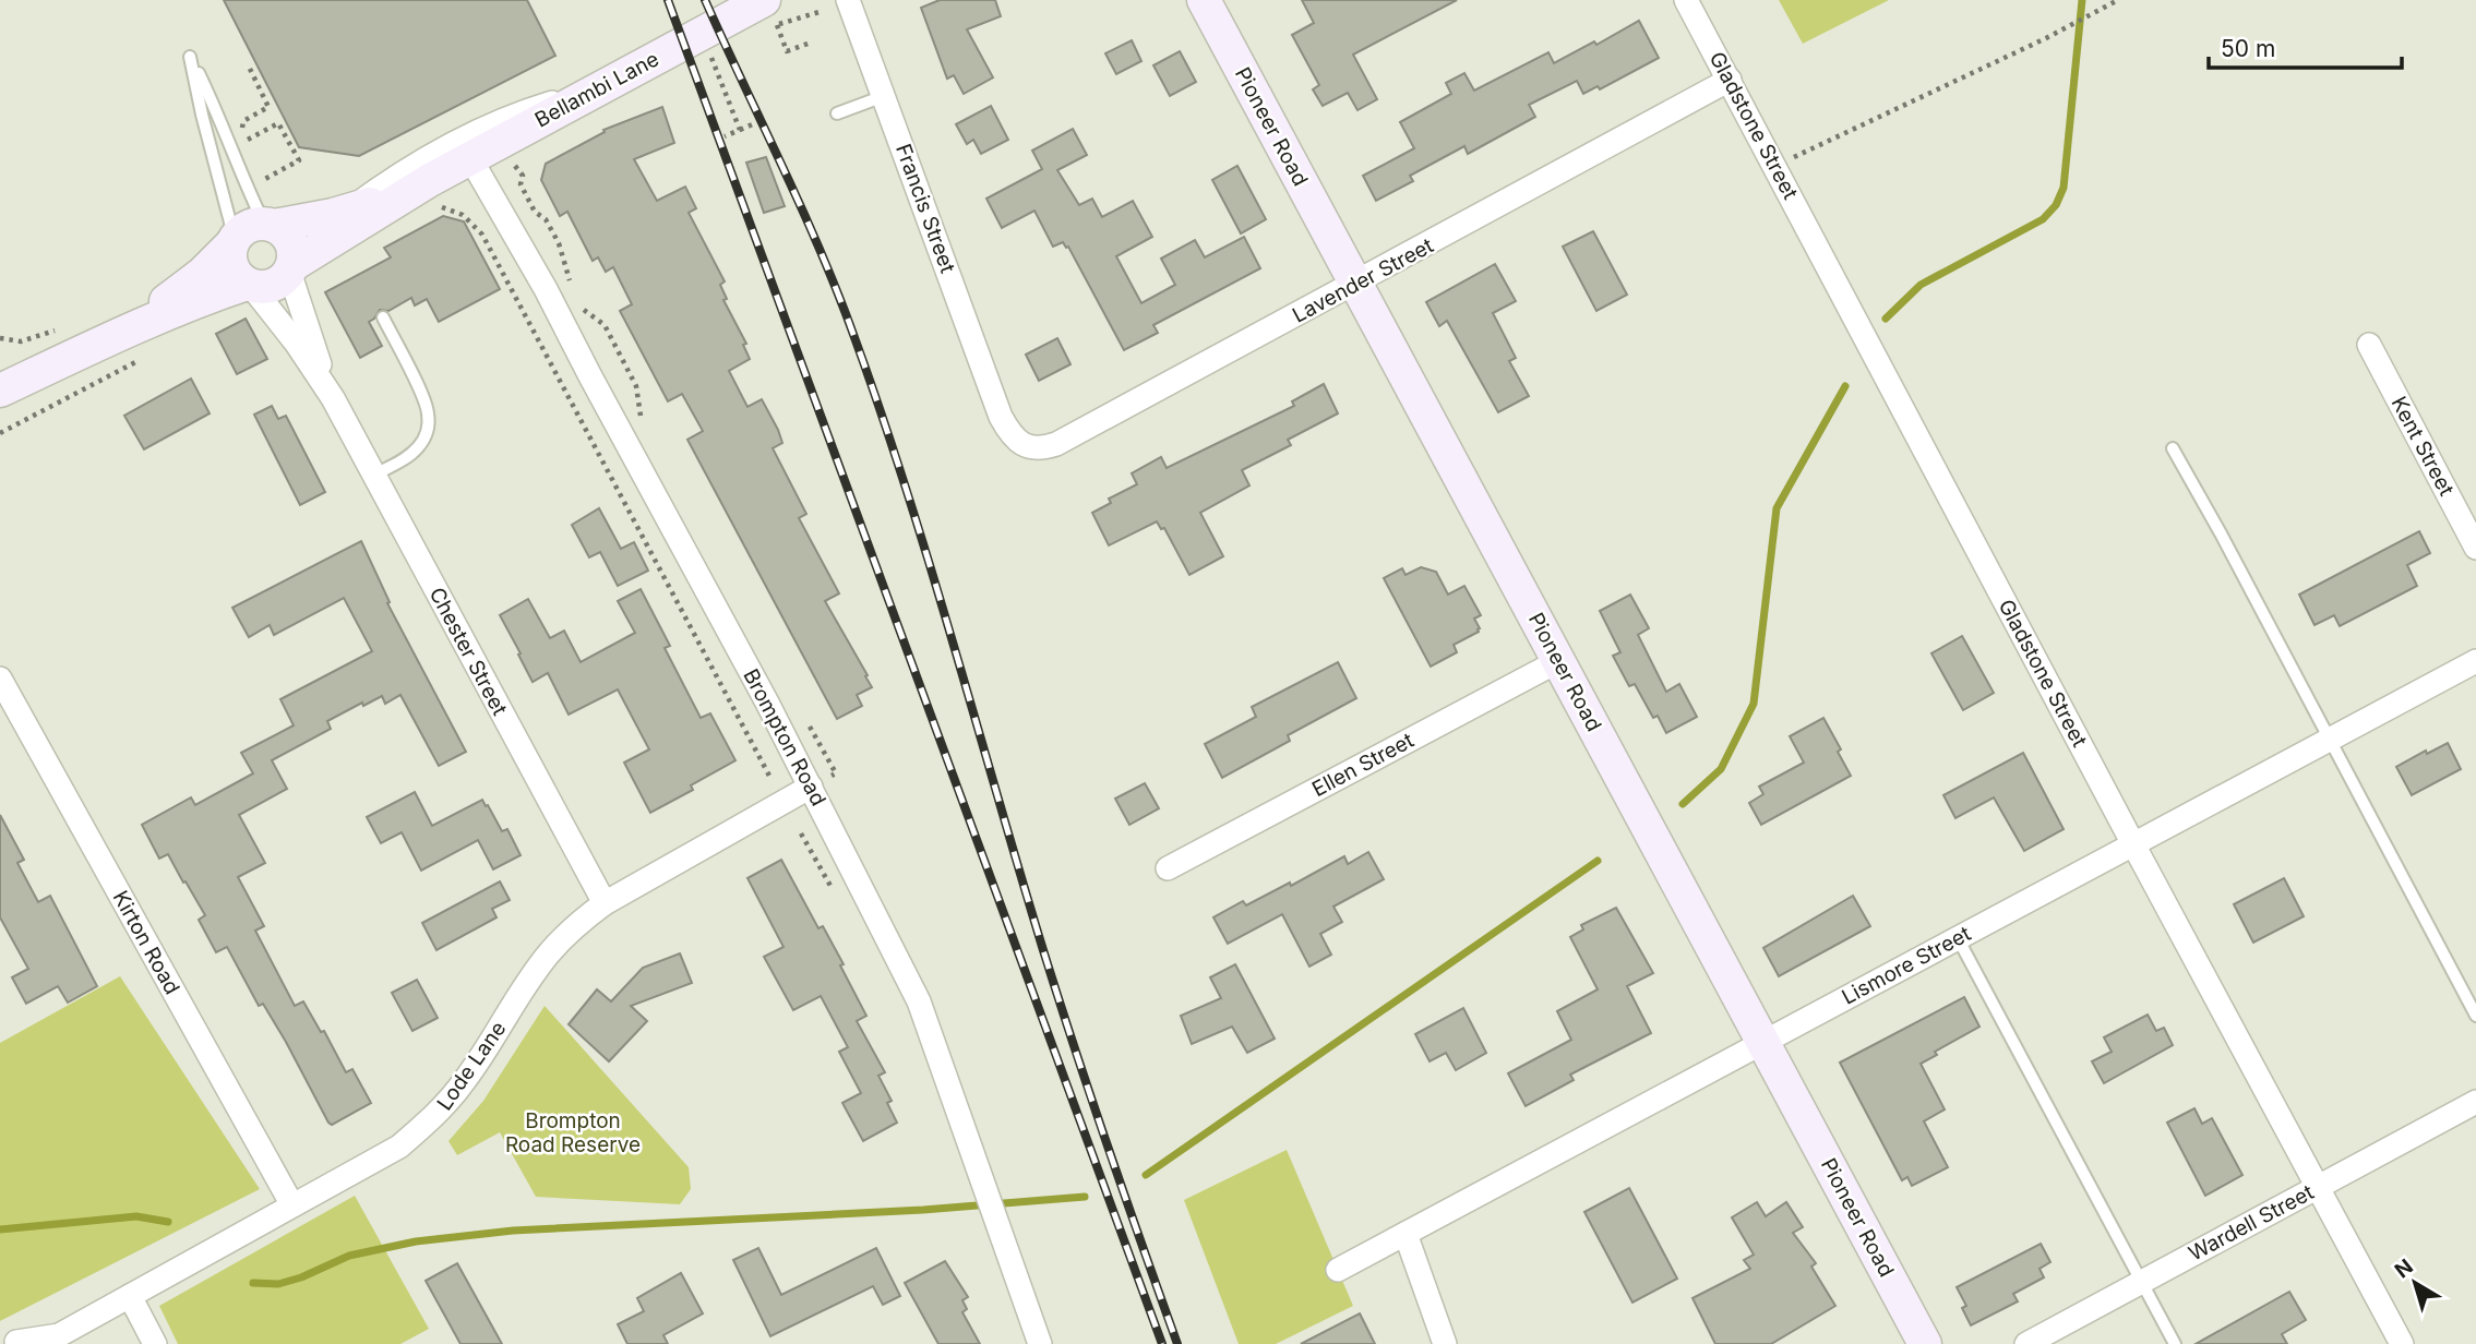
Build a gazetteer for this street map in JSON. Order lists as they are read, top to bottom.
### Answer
{
  "streets": {
    "main road": ["Bellambi Lane", "Pioneer Road"],
    "street": [
      "Gladstone Street",
      "Francis Street",
      "Lavender Street",
      "Kent Street",
      "Chester Street",
      "Brompton Road",
      "Ellen Street",
      "Kirton Road",
      "Lismore Street",
      "Lode Lane",
      "Wardell Street"
    ]
  },
  "crossings": [
    ["Bellambi Lane", "Brompton Road"],
    ["Gladstone Street", "Lavender Street"],
    ["Gladstone Street", "Lismore Street"],
    ["Gladstone Street", "Wardell Street"],
    ["Pioneer Road", "Lavender Street"],
    ["Pioneer Road", "Ellen Street"],
    ["Pioneer Road", "Lismore Street"],
    ["Francis Street", "Lavender Street"],
    ["Chester Street", "Lode Lane"],
    ["Brompton Road", "Lode Lane"],
    ["Kirton Road", "Lode Lane"]
  ],
  "parks": ["Brompton Road Reserve"],
  "scale_bar": "50 m",
  "north": "top left"
}
